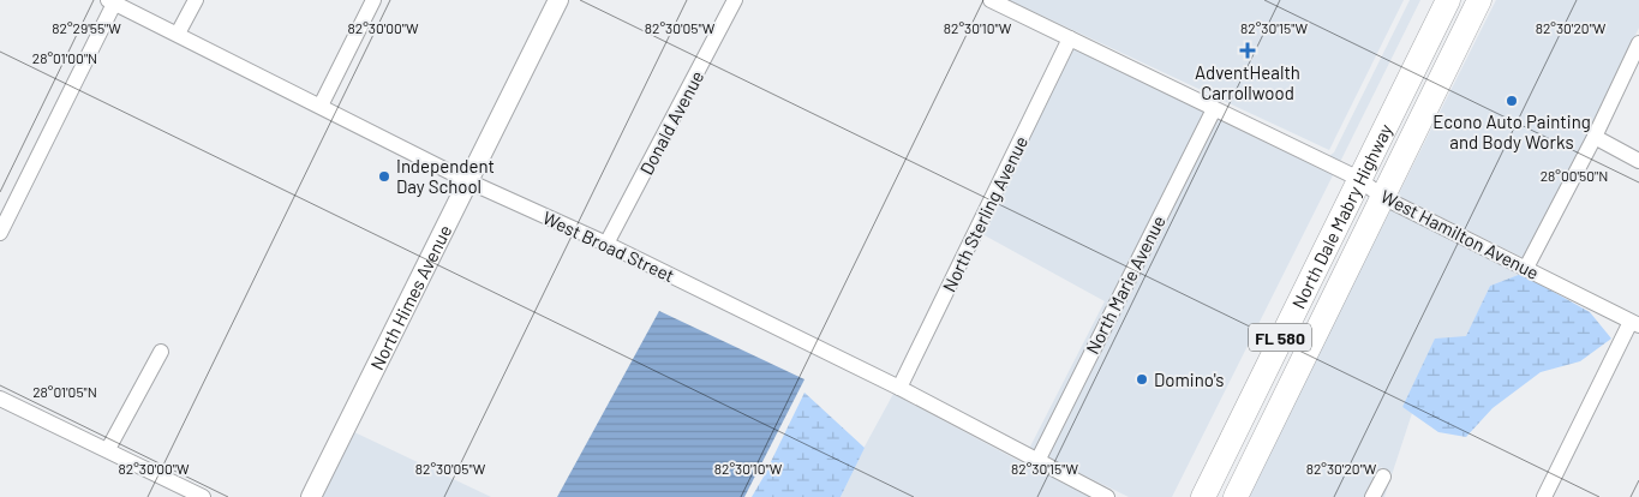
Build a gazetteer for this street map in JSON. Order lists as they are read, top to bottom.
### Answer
{
  "streets": {
    "main road": ["North Dale Mabry Highway", "FL 580"],
    "street": [
      "Donald Avenue",
      "North Sterling Avenue",
      "West Hamilton Avenue",
      "West Broad Street",
      "North Marie Avenue",
      "North Himes Avenue"
    ]
  },
  "crossings": [
    ["Donald Avenue", "West Broad Street"],
    ["North Sterling Avenue", "West Hamilton Avenue"],
    ["North Sterling Avenue", "West Broad Street"],
    ["North Dale Mabry Highway", "West Hamilton Avenue"],
    ["West Hamilton Avenue", "North Marie Avenue"],
    ["West Broad Street", "North Marie Avenue"],
    ["West Broad Street", "North Himes Avenue"]
  ],
  "places": {
    "health": ["AdventHealth Carrollwood"],
    "other": ["Econo Auto Painting and Body Works", "Independent Day School", "Domino's"]
  },
  "coordinates": [
    "82°29'55\"W",
    "82°30'00\"W",
    "82°30'05\"W",
    "82°30'10\"W",
    "82°30'15\"W",
    "82°30'20\"W",
    "28°01'00\"N",
    "28°00'50\"N",
    "28°01'05\"N"
  ]
}
